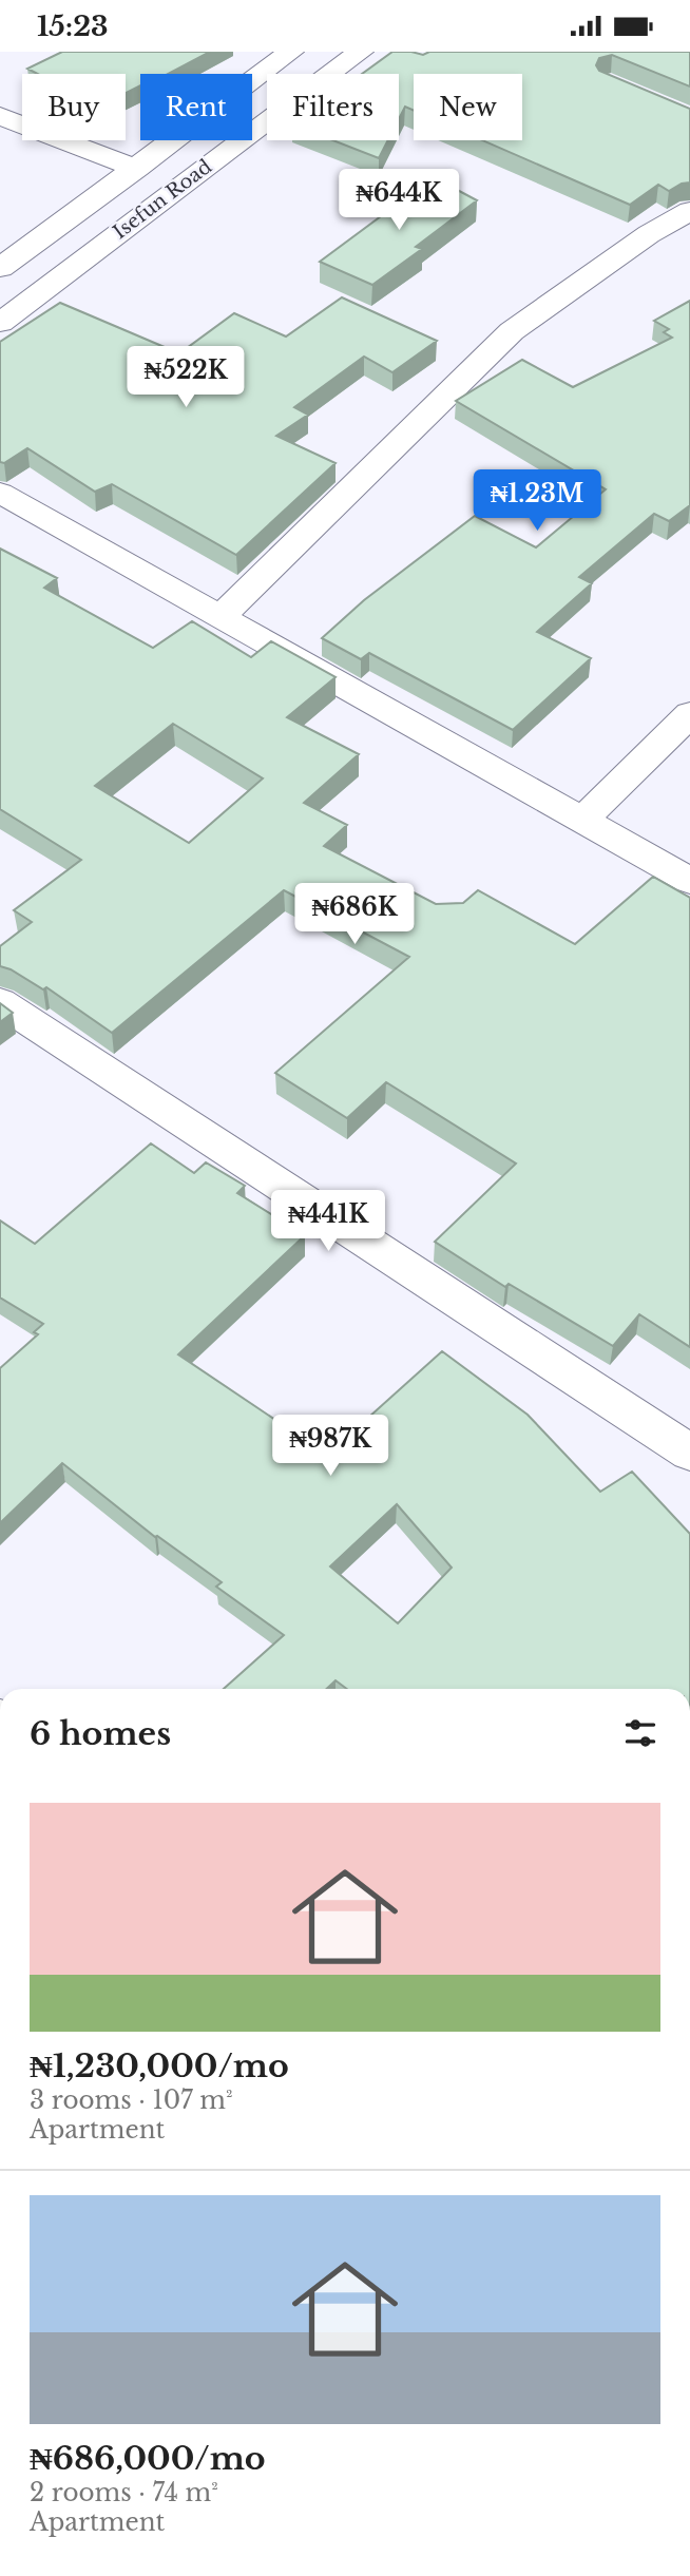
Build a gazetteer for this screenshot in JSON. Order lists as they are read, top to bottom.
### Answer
{
  "streets": {
    "street": ["Isefun Road"]
  },
  "page": {
    "status": "15:23",
    "chip": [
      "Buy",
      "Rent",
      "Filters",
      "New"
    ],
    "price": [
      "₦644K",
      "₦522K",
      "₦1.23M",
      "₦686K",
      "₦441K",
      "₦987K"
    ],
    "heading": "6 homes",
    "list": [
      {
        "name": "₦1,230,000/mo",
        "note": "3 rooms · 107 m² · Apartment"
      },
      {
        "name": "₦686,000/mo",
        "note": "2 rooms · 74 m² · Apartment"
      }
    ]
  }
}
